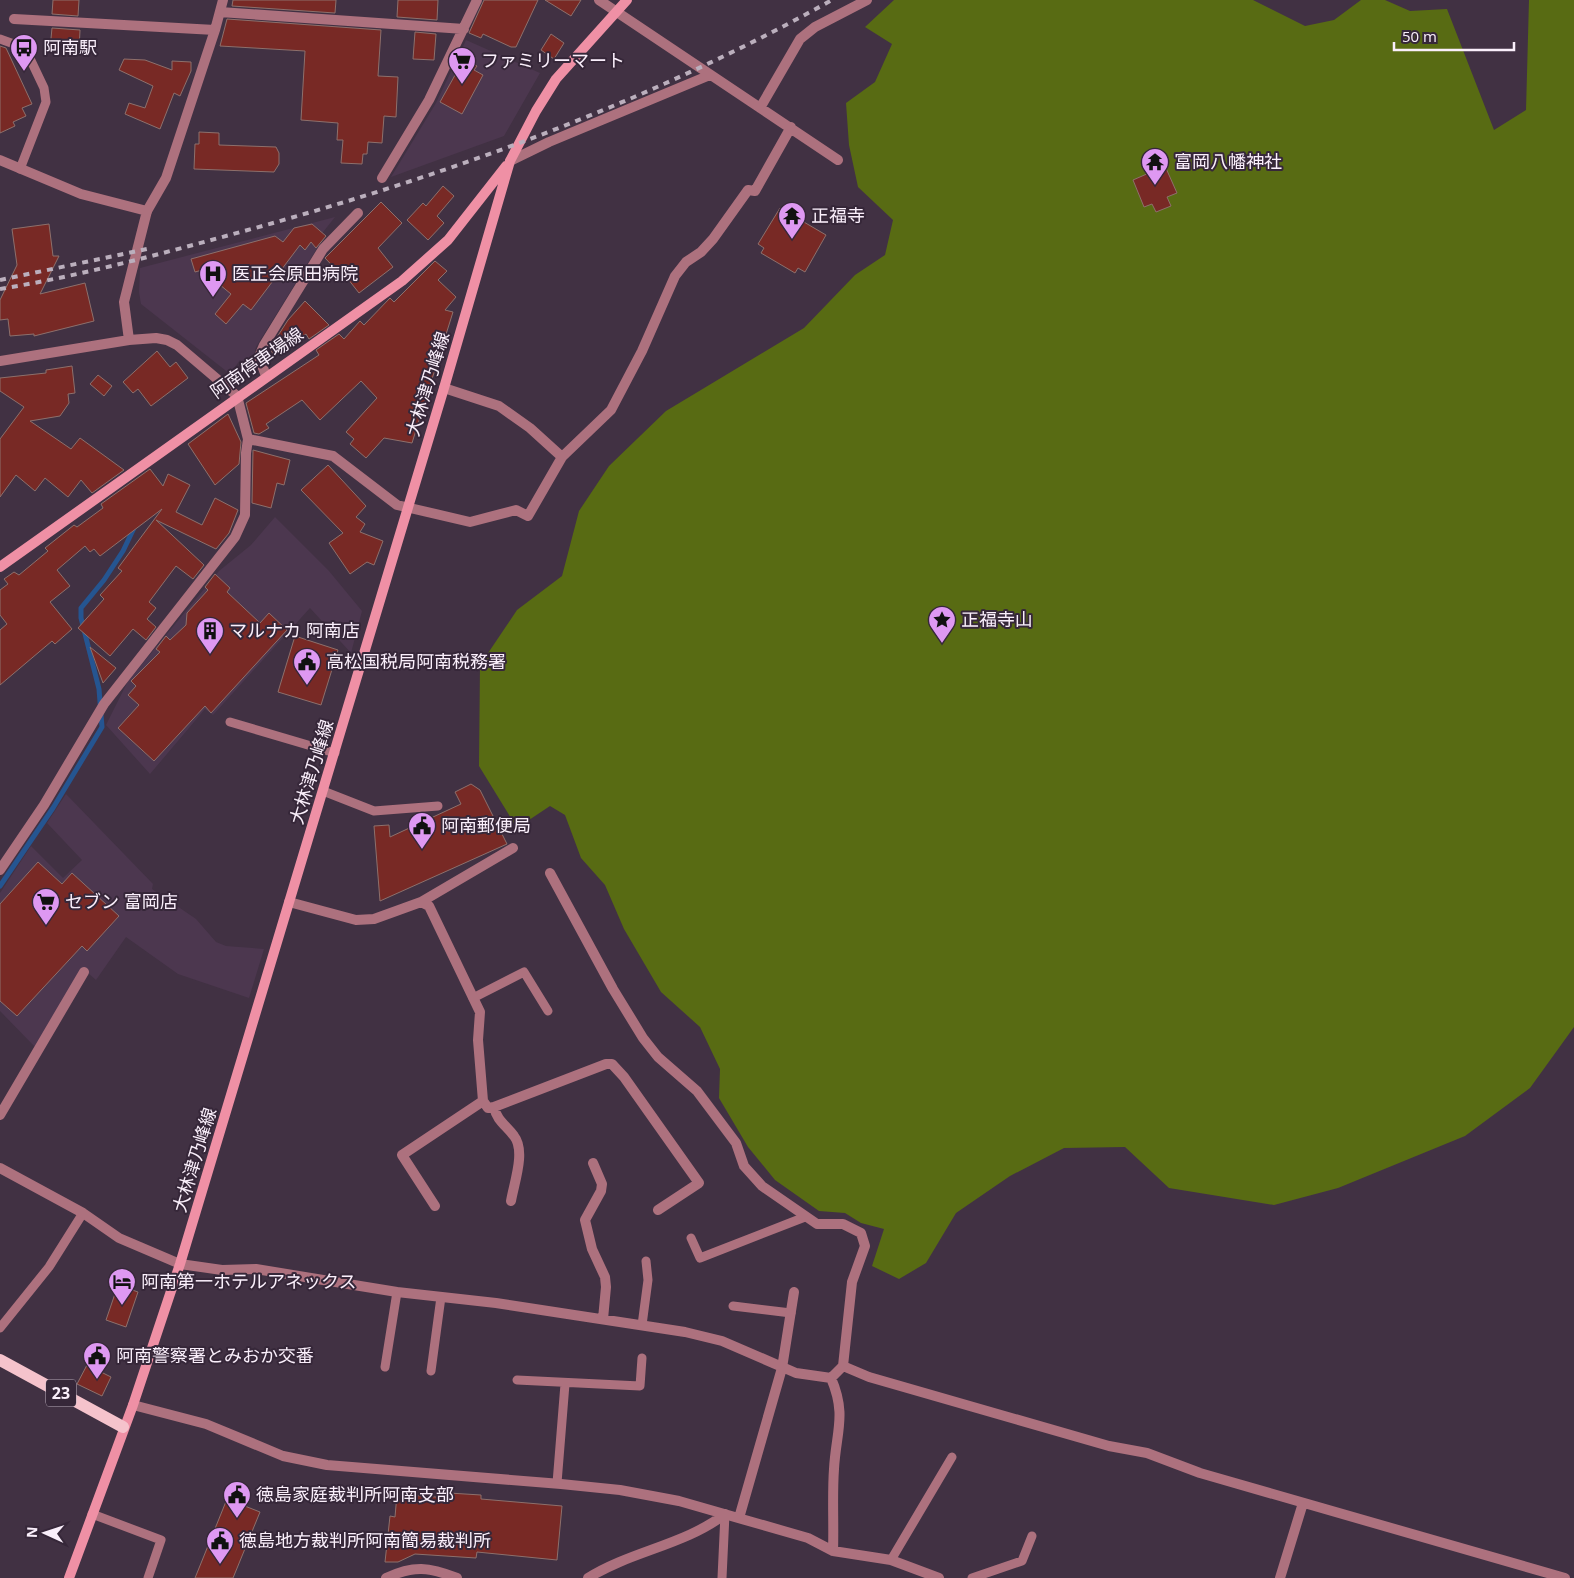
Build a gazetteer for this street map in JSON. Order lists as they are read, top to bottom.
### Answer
{
  "streets": {
    "main road": ["阿南停車場線", "大林津乃峰線", "23"]
  },
  "crossings": [
    ["阿南停車場線", "大林津乃峰線"],
    ["大林津乃峰線", "23"]
  ],
  "places": {
    "bus stop": ["阿南駅"],
    "supermarket": ["ファミリーマート", "セブン 富岡店"],
    "temple": ["富岡八幡神社", "正福寺"],
    "hospital": ["医正会原田病院"],
    "place": ["正福寺山"],
    "building": ["マルナカ 阿南店"],
    "public building": [
      "高松国税局阿南税務署",
      "阿南郵便局",
      "阿南警察署とみおか交番",
      "徳島家庭裁判所阿南支部",
      "徳島地方裁判所阿南簡易裁判所"
    ],
    "hotel": ["阿南第一ホテルアネックス"]
  },
  "scale_bar": "50 m",
  "north": "left"
}
